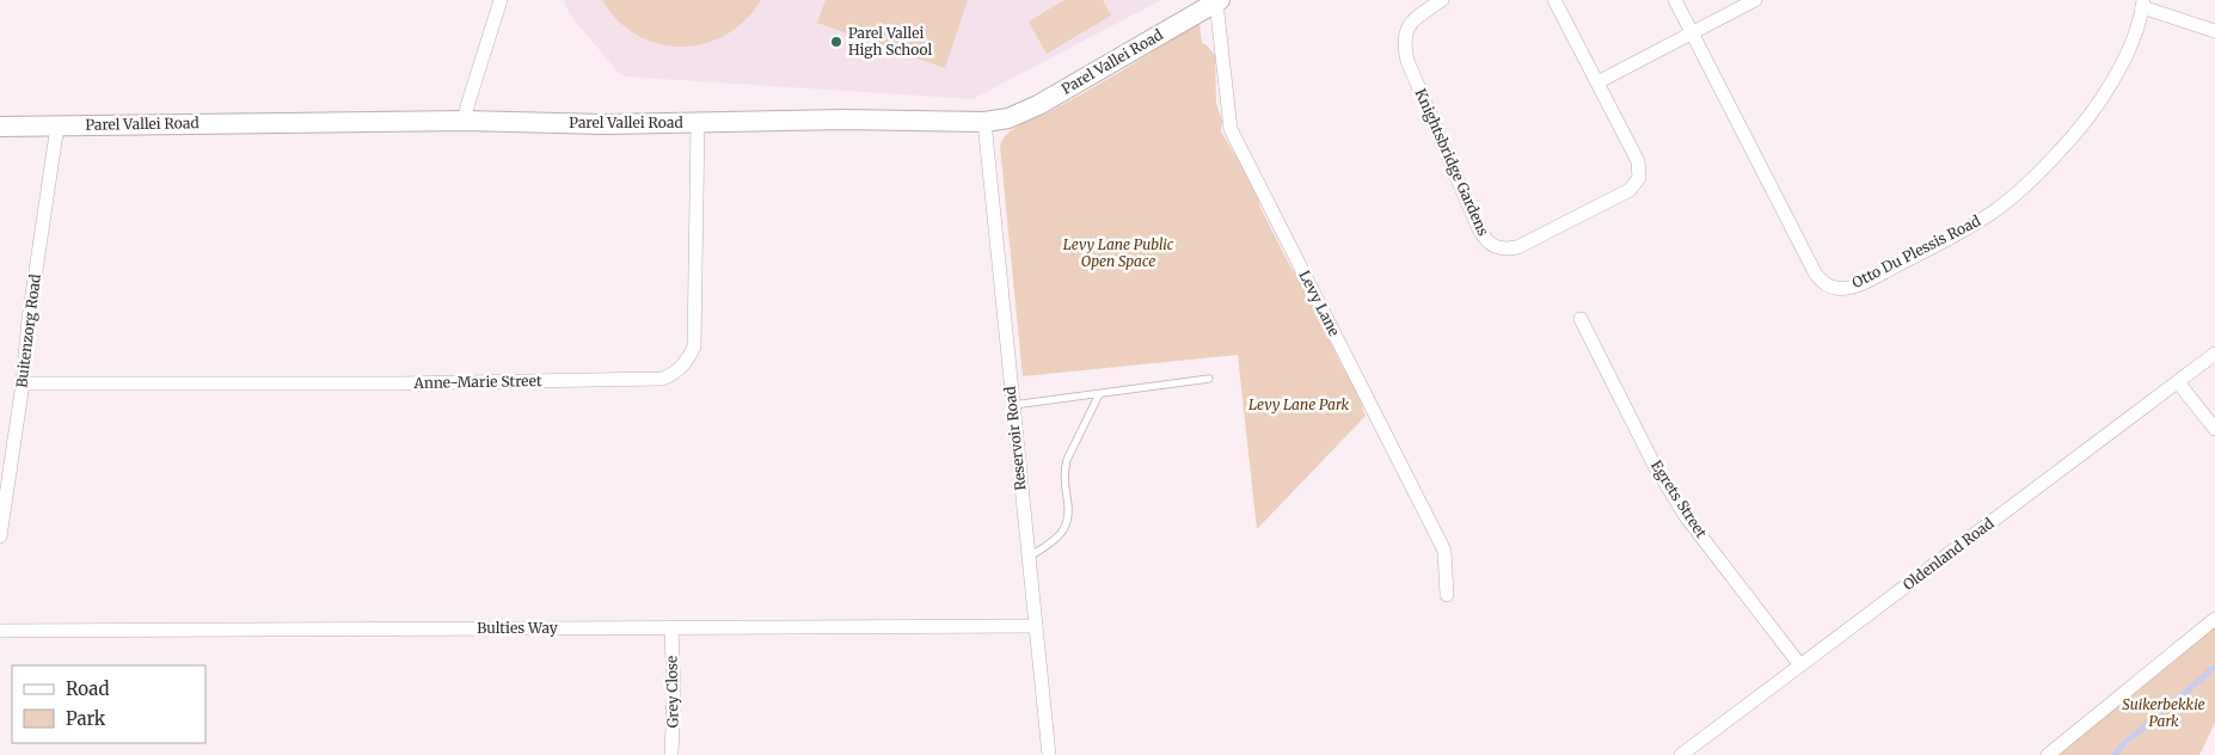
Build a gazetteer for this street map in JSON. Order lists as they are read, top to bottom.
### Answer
{
  "streets": {
    "street": [
      "Parel Vallei Road",
      "Knightsbridge Gardens",
      "Otto Du Plessis Road",
      "Levy Lane",
      "Buitenzorg Road",
      "Anne-Marie Street",
      "Reservoir Road",
      "Egrets Street",
      "Oldenland Road",
      "Bulties Way",
      "Grey Close"
    ]
  },
  "crossings": [
    ["Parel Vallei Road", "Levy Lane"],
    ["Parel Vallei Road", "Buitenzorg Road"],
    ["Parel Vallei Road", "Anne-Marie Street"],
    ["Parel Vallei Road", "Reservoir Road"],
    ["Buitenzorg Road", "Anne-Marie Street"],
    ["Reservoir Road", "Bulties Way"],
    ["Egrets Street", "Oldenland Road"],
    ["Bulties Way", "Grey Close"]
  ],
  "parks": ["Levy Lane Public Open Space", "Levy Lane Park", "Suikerbekkie Park"],
  "places": ["Parel Vallei High School"],
  "legend": ["Road", "Park"]
}
